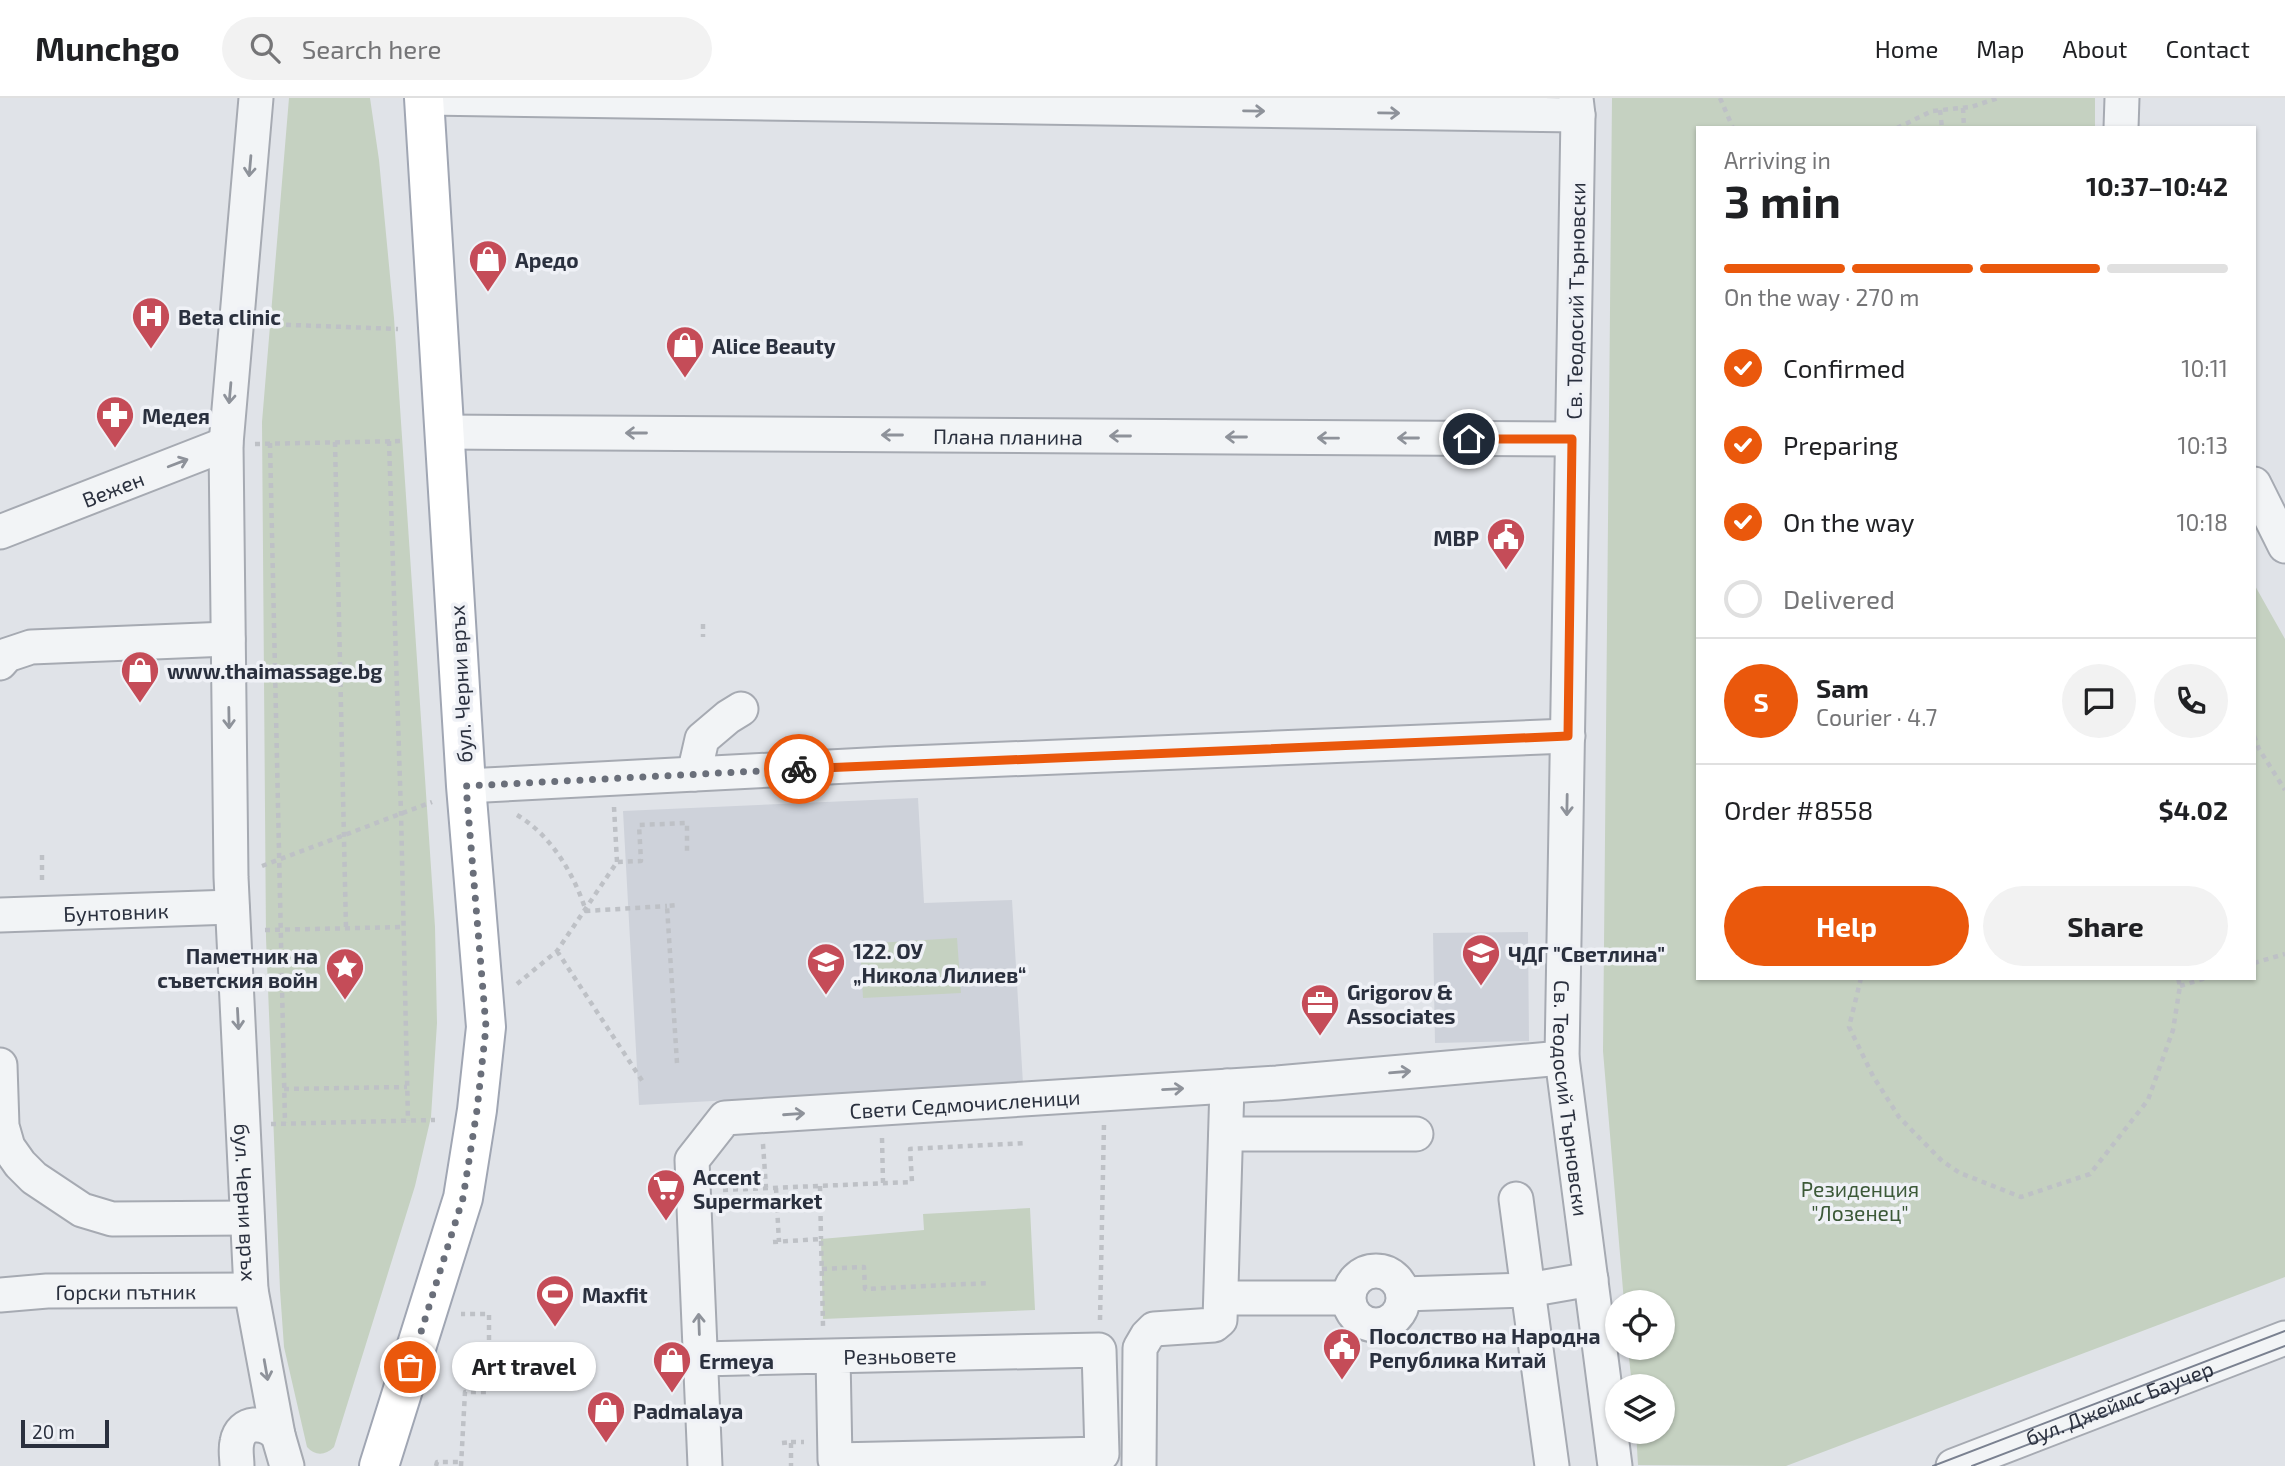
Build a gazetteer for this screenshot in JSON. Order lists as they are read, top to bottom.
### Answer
{
  "streets": {
    "main road": ["бул. Черни връх"],
    "street": [
      "Св. Теодосий Търновски",
      "Плана планина",
      "Вежен",
      "Бунтовник",
      "Свети Седмочисленици",
      "Горски пътник",
      "Резньовете",
      "бул. Джеймс Баучер"
    ]
  },
  "crossings": [
    ["Св. Теодосий Търновски", "Плана планина"],
    ["Св. Теодосий Търновски", "Свети Седмочисленици"],
    ["Плана планина", "бул. Черни връх"],
    ["Вежен", "бул. Черни връх"],
    ["бул. Черни връх", "Бунтовник"],
    ["бул. Черни връх", "Горски пътник"],
    ["Свети Седмочисленици", "Резньовете"]
  ],
  "one_way": ["Плана планина", "бул. Черни връх", "Свети Седмочисленици"],
  "parks": ["Резиденция \"Лозенец\""],
  "places": {
    "shop": [
      "Аредо",
      "Alice Beauty",
      "www.thaimassage.bg",
      "Ermeya",
      "Padmalaya"
    ],
    "hospital": ["Beta clinic"],
    "pharmacy": ["Медея"],
    "public building": ["МВР", "Посолство на Народна Република Китай"],
    "school or university": ["ЧДГ \"Светлина\"", "122. ОУ „Никола Лилиев“"],
    "place": ["Паметник на съветския войн"],
    "office": ["Grigorov & Associates"],
    "supermarket": ["Accent Supermarket"],
    "sports": ["Maxfit"],
    "other": ["Art travel"]
  },
  "scale_bar": "20 m",
  "page": {
    "header": "Munchgo",
    "search": "Search here",
    "nav": [
      "Home",
      "Map",
      "About",
      "Contact"
    ],
    "heading": ["3 min", "Arriving in", "10:37–10:42"],
    "panel": [
      "Sam",
      "Courier · 4.7",
      "Order #8558",
      "$4.02"
    ],
    "bar": "On the way · 270 m",
    "list": [
      ["Confirmed", "10:11"],
      ["Preparing", "10:13"],
      ["On the way", "10:18"],
      "Delivered"
    ],
    "round": "S",
    "buttons": ["Help", "Share"],
    "bubble": "Art travel",
    "scale": "20 m"
  }
}
